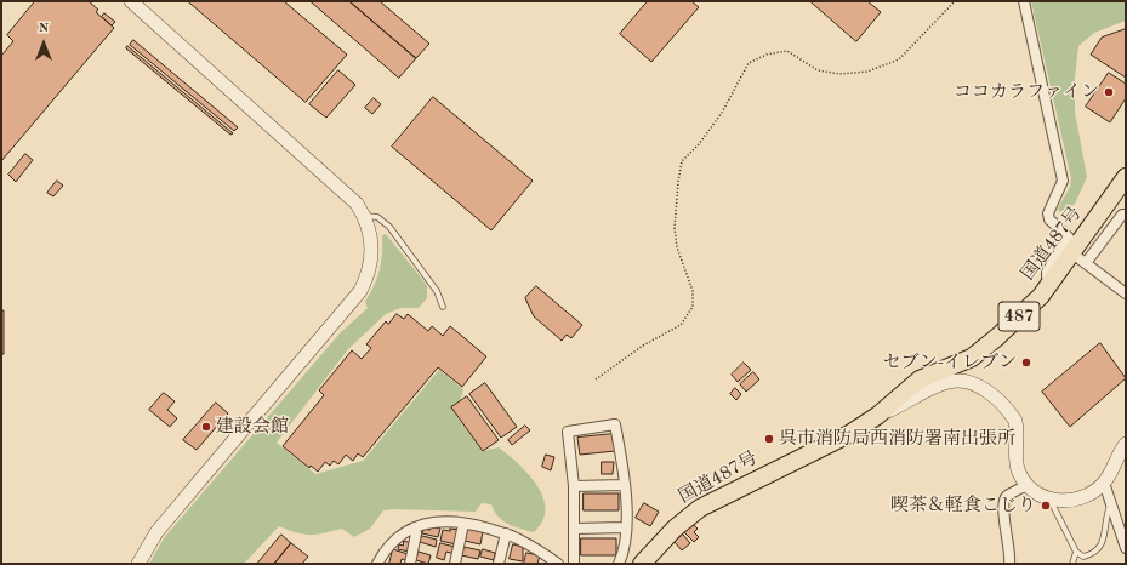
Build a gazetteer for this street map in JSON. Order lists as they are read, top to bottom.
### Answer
{
  "streets": {
    "highway": ["国道487号", "487"]
  },
  "places": [
    "ココカラファイン",
    "セブン-イレブン",
    "建設会館",
    "呉市消防局西消防署南出張所",
    "喫茶＆軽食こじり"
  ],
  "north": "top"
}
